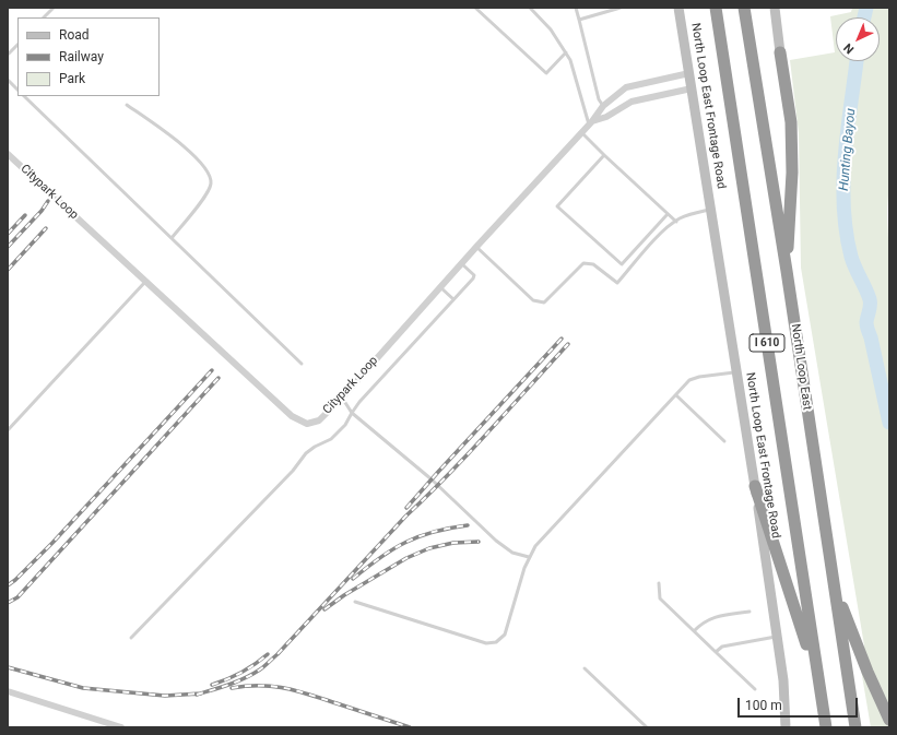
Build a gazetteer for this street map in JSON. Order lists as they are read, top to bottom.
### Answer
{
  "streets": {
    "highway": ["I 610", "North Loop East"],
    "main road": ["North Loop East Frontage Road"],
    "street": ["Citypark Loop"]
  },
  "crossings": [
    ["North Loop East Frontage Road", "Citypark Loop"]
  ],
  "water": ["Hunting Bayou"],
  "legend": ["Road", "Railway", "Park"],
  "scale_bar": "100 m",
  "north": "bottom left"
}
